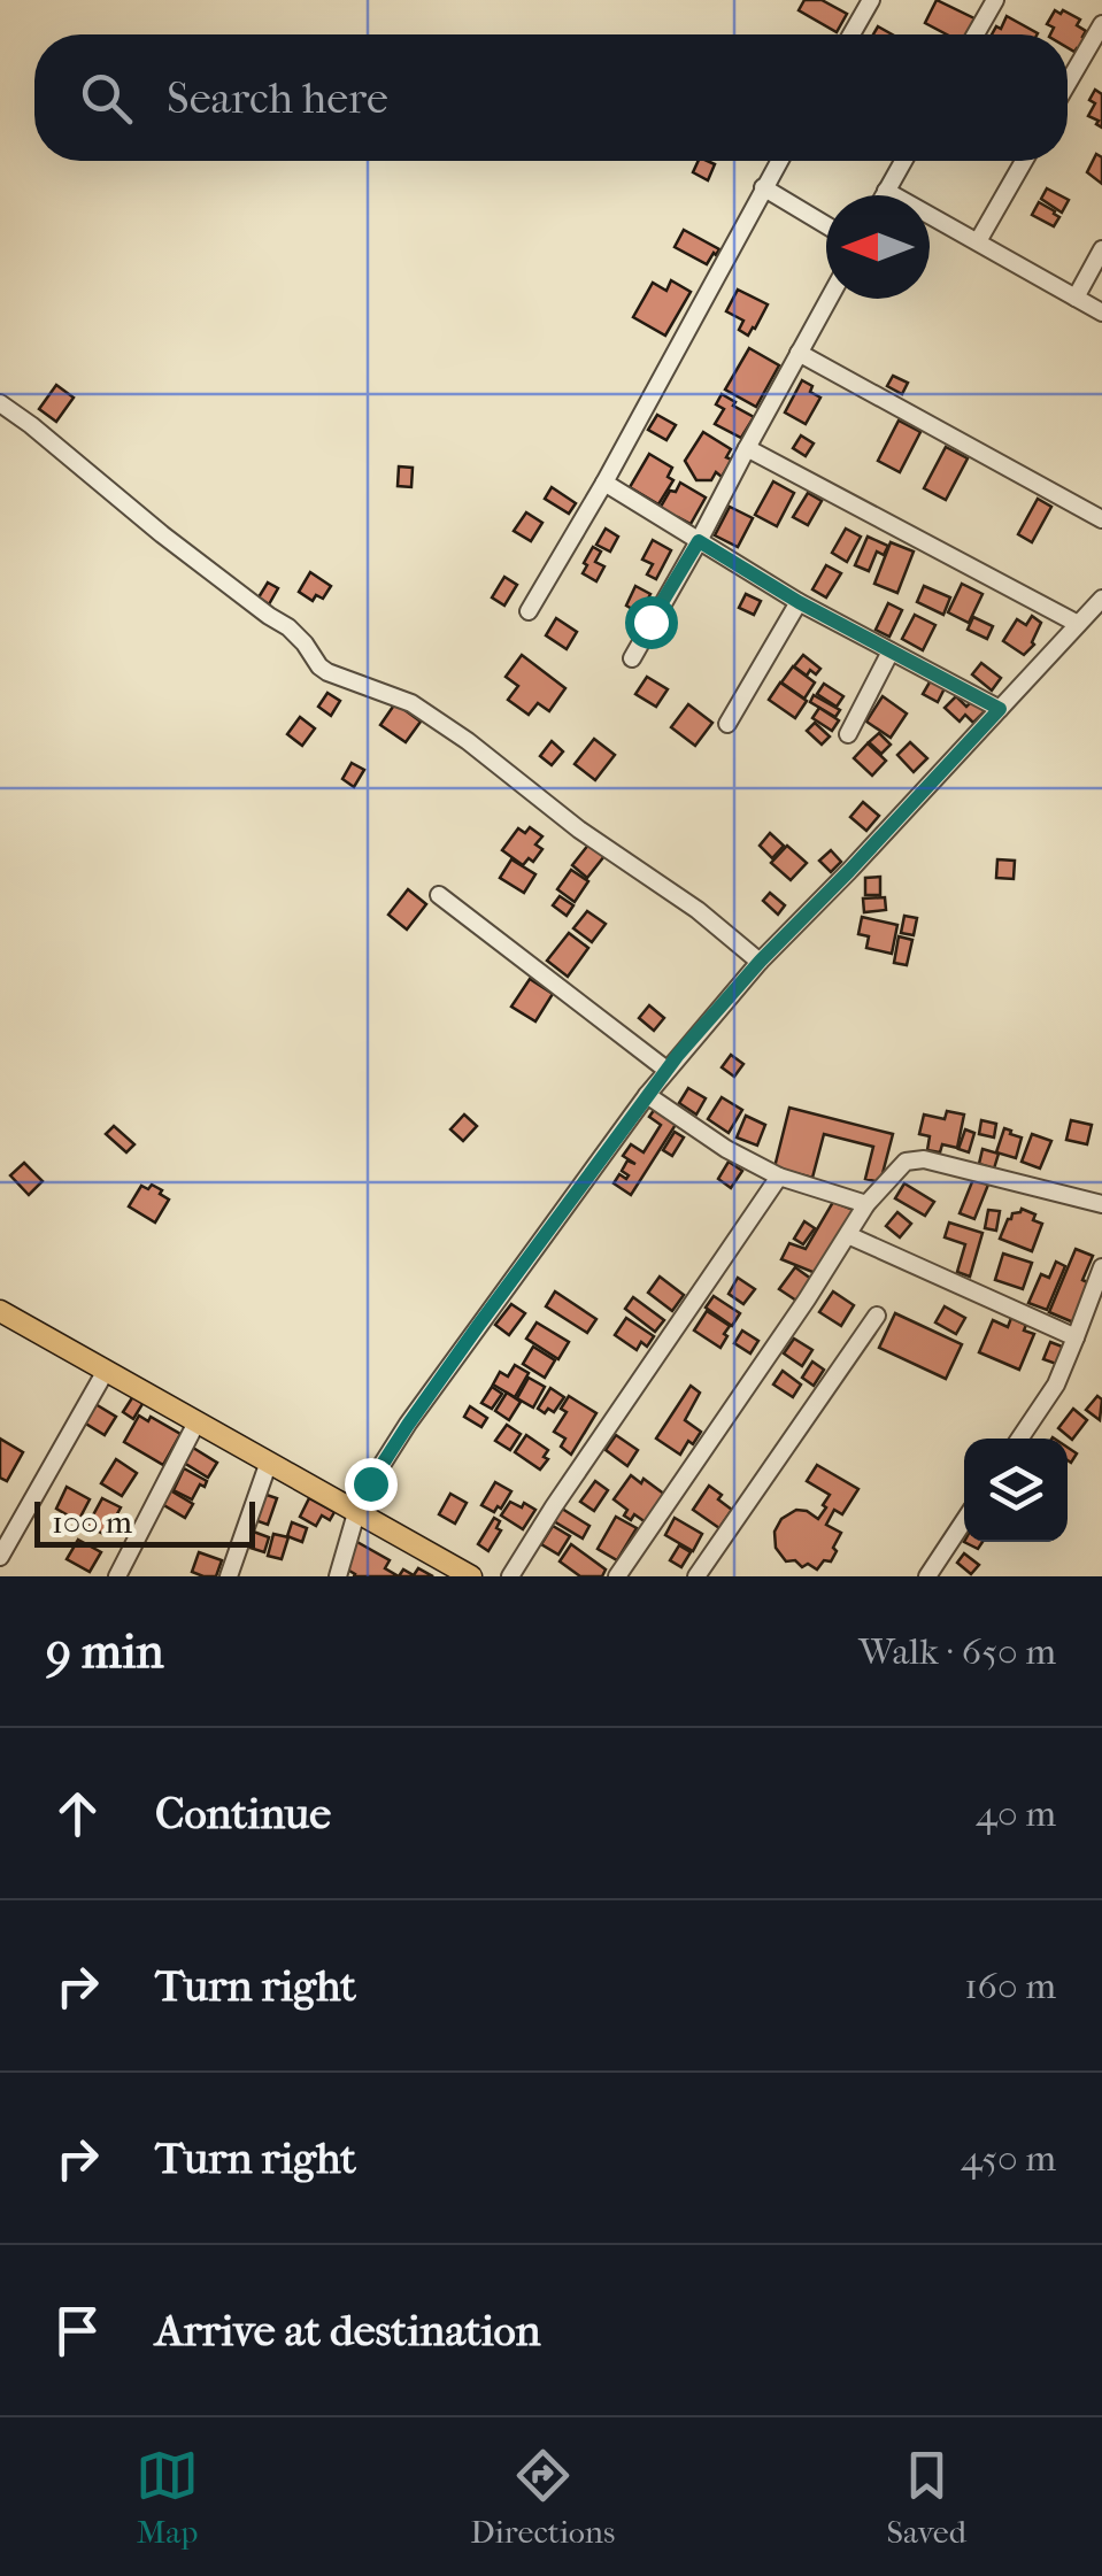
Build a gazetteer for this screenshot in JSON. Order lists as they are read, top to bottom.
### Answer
{
  "scale_bar": "100 m",
  "north": "left",
  "page": {
    "search": "Search here",
    "scale": "100 m",
    "heading": ["9 min", "Walk · 650 m"],
    "list": [
      ["Continue", "40 m"],
      ["Turn right", "160 m"],
      ["Turn right", "450 m"],
      "Arrive at destination"
    ],
    "nav": ["Map", "Directions", "Saved"]
  }
}
